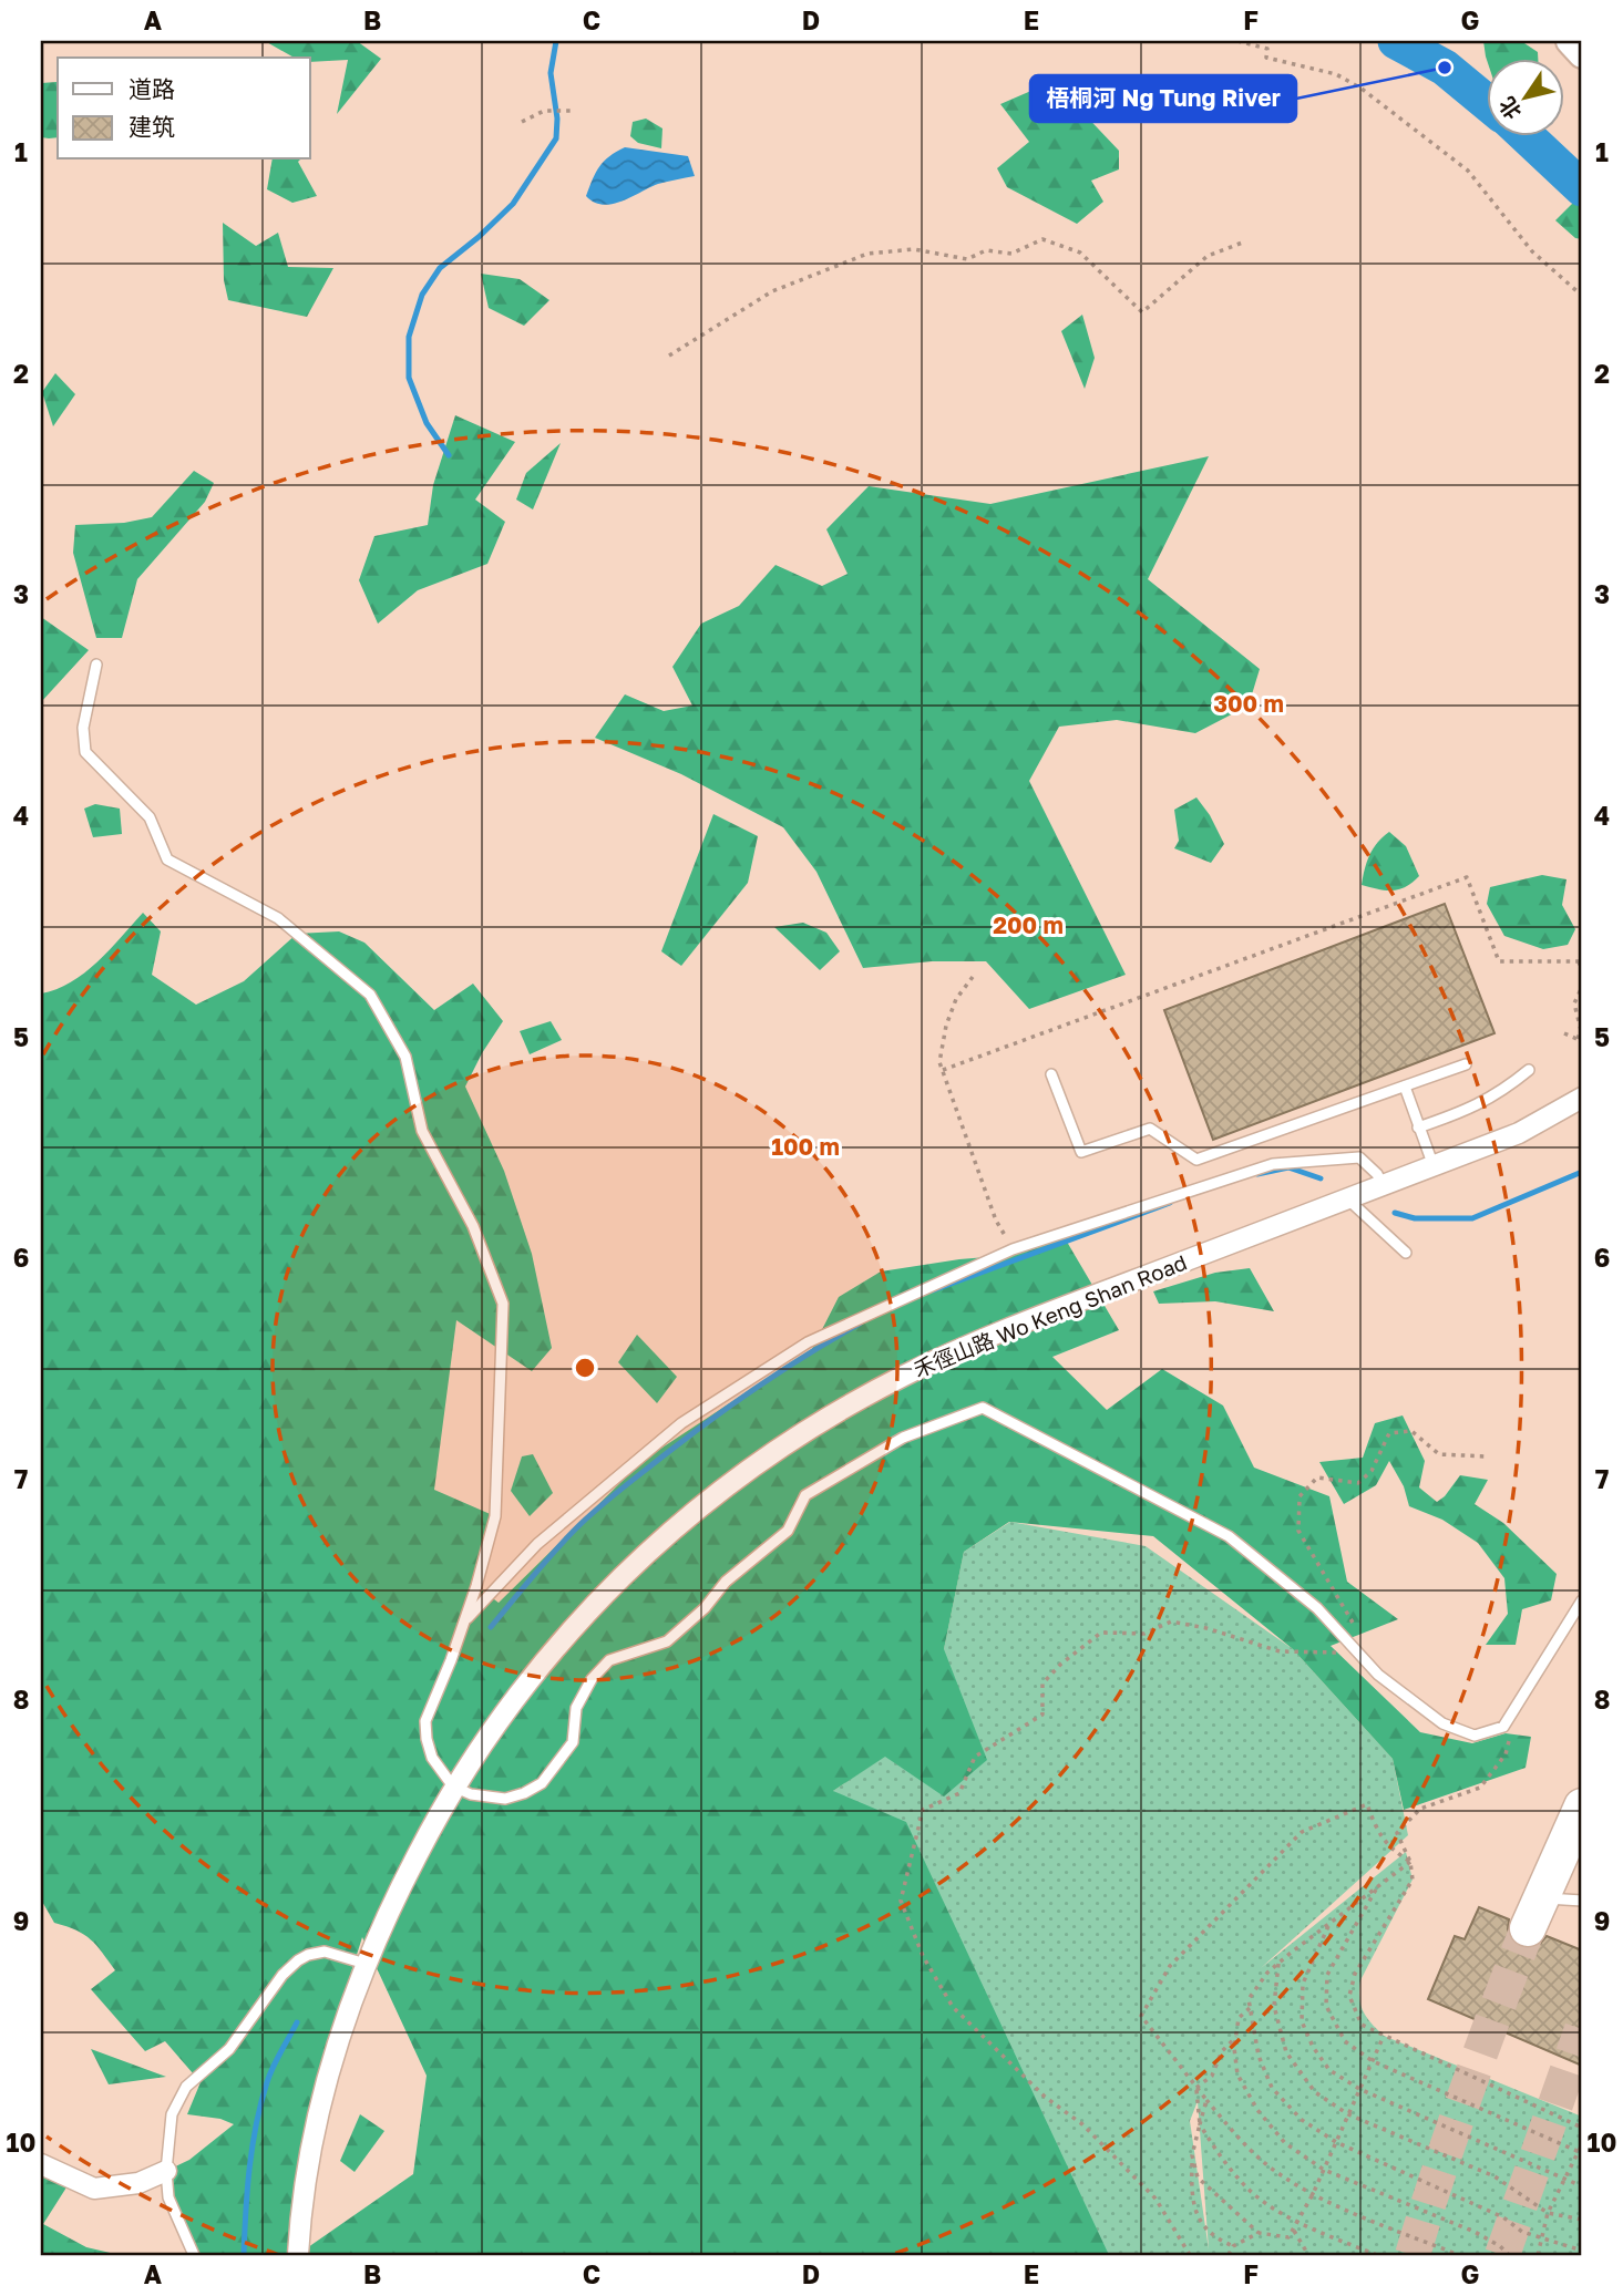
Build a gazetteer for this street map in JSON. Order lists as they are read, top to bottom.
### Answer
{
  "streets": {
    "street": ["禾徑山路 Wo Keng Shan Road"]
  },
  "places": ["梧桐河 Ng Tung River"],
  "legend": ["道路", "建筑"],
  "north": "bottom left",
  "grid": {
    "columns": [
      "A",
      "B",
      "C",
      "D",
      "E",
      "F",
      "G"
    ],
    "rows": [
      "1",
      "2",
      "3",
      "4",
      "5",
      "6",
      "7",
      "8",
      "9",
      "10"
    ]
  },
  "rings": ["300 m", "200 m", "100 m"]
}
